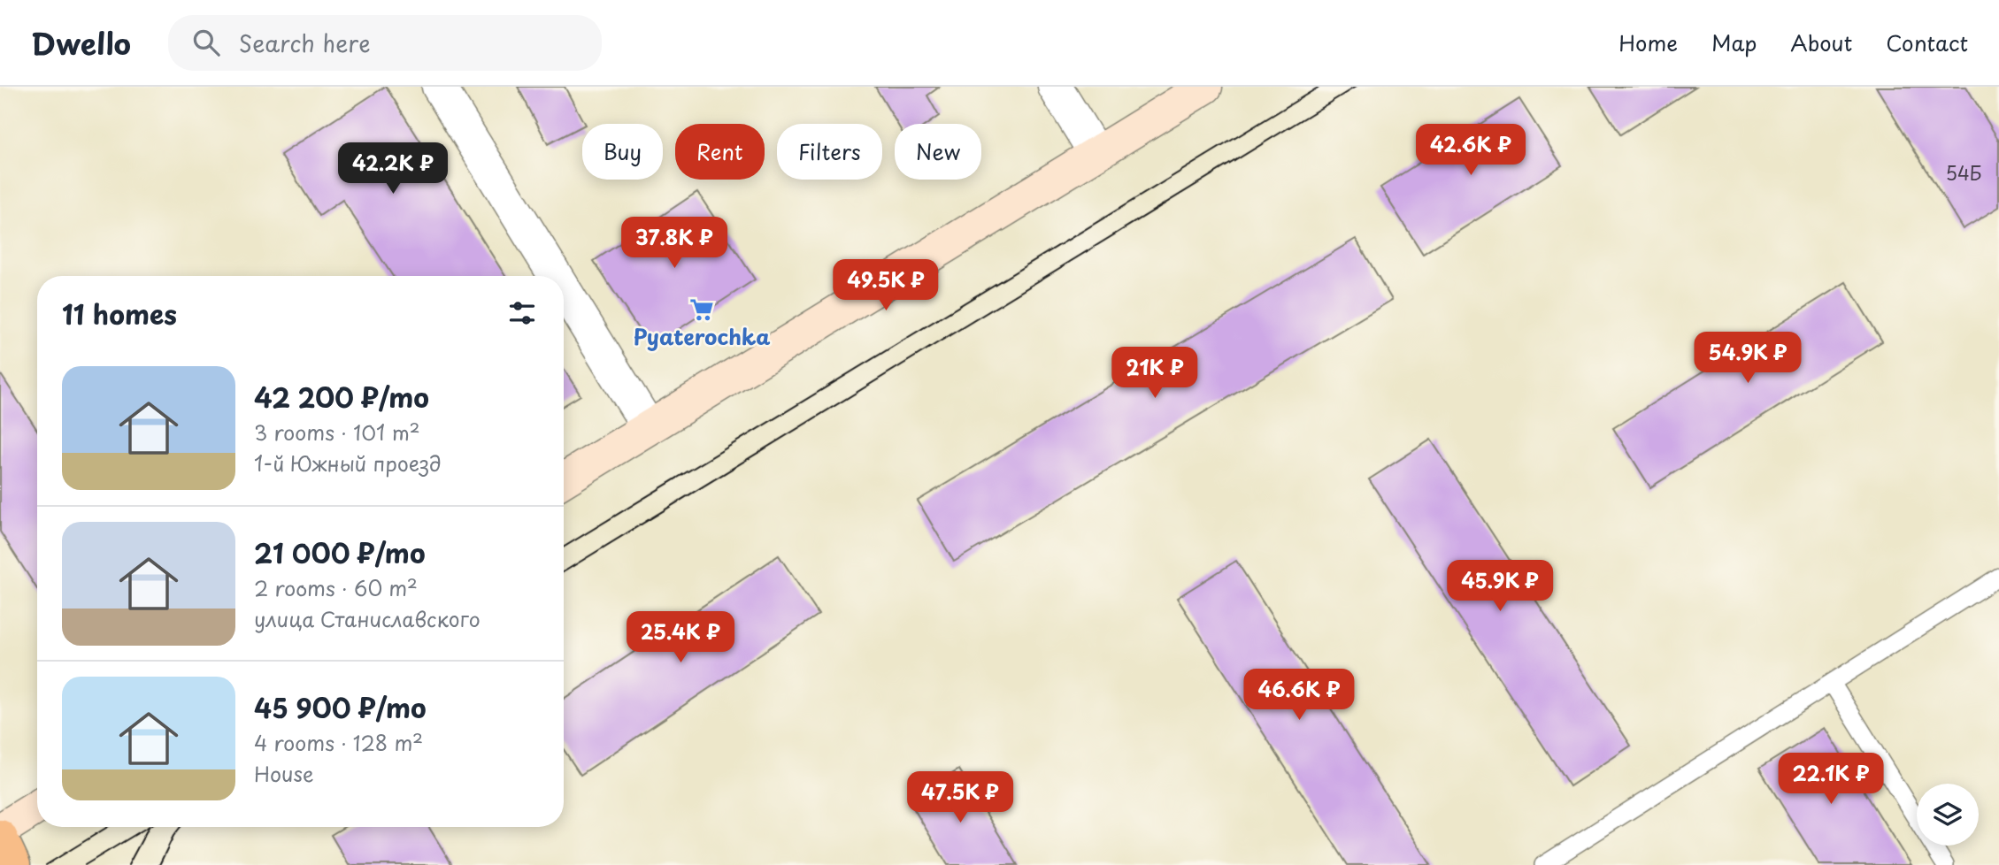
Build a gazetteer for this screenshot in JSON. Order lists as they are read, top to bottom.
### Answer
{
  "places": {
    "supermarket": ["Pyaterochka"]
  },
  "house_numbers": ["54Б"],
  "page": {
    "header": "Dwello",
    "search": "Search here",
    "nav": [
      "Home",
      "Map",
      "About",
      "Contact"
    ],
    "price": [
      "42.6K ₽",
      "42.2K ₽",
      "37.8K ₽",
      "49.5K ₽",
      "54.9K ₽",
      "21K ₽",
      "45.9K ₽",
      "25.4K ₽",
      "46.6K ₽",
      "22.1K ₽",
      "47.5K ₽"
    ],
    "chip": [
      "Buy",
      "Rent",
      "Filters",
      "New"
    ],
    "heading": "11 homes",
    "list": [
      {
        "name": "42 200 ₽/mo",
        "note": "3 rooms · 101 m² · 1-й Южный проезд"
      },
      {
        "name": "21 000 ₽/mo",
        "note": "2 rooms · 60 m² · улица Станиславского"
      },
      {
        "name": "45 900 ₽/mo",
        "note": "4 rooms · 128 m² · House"
      }
    ]
  }
}
